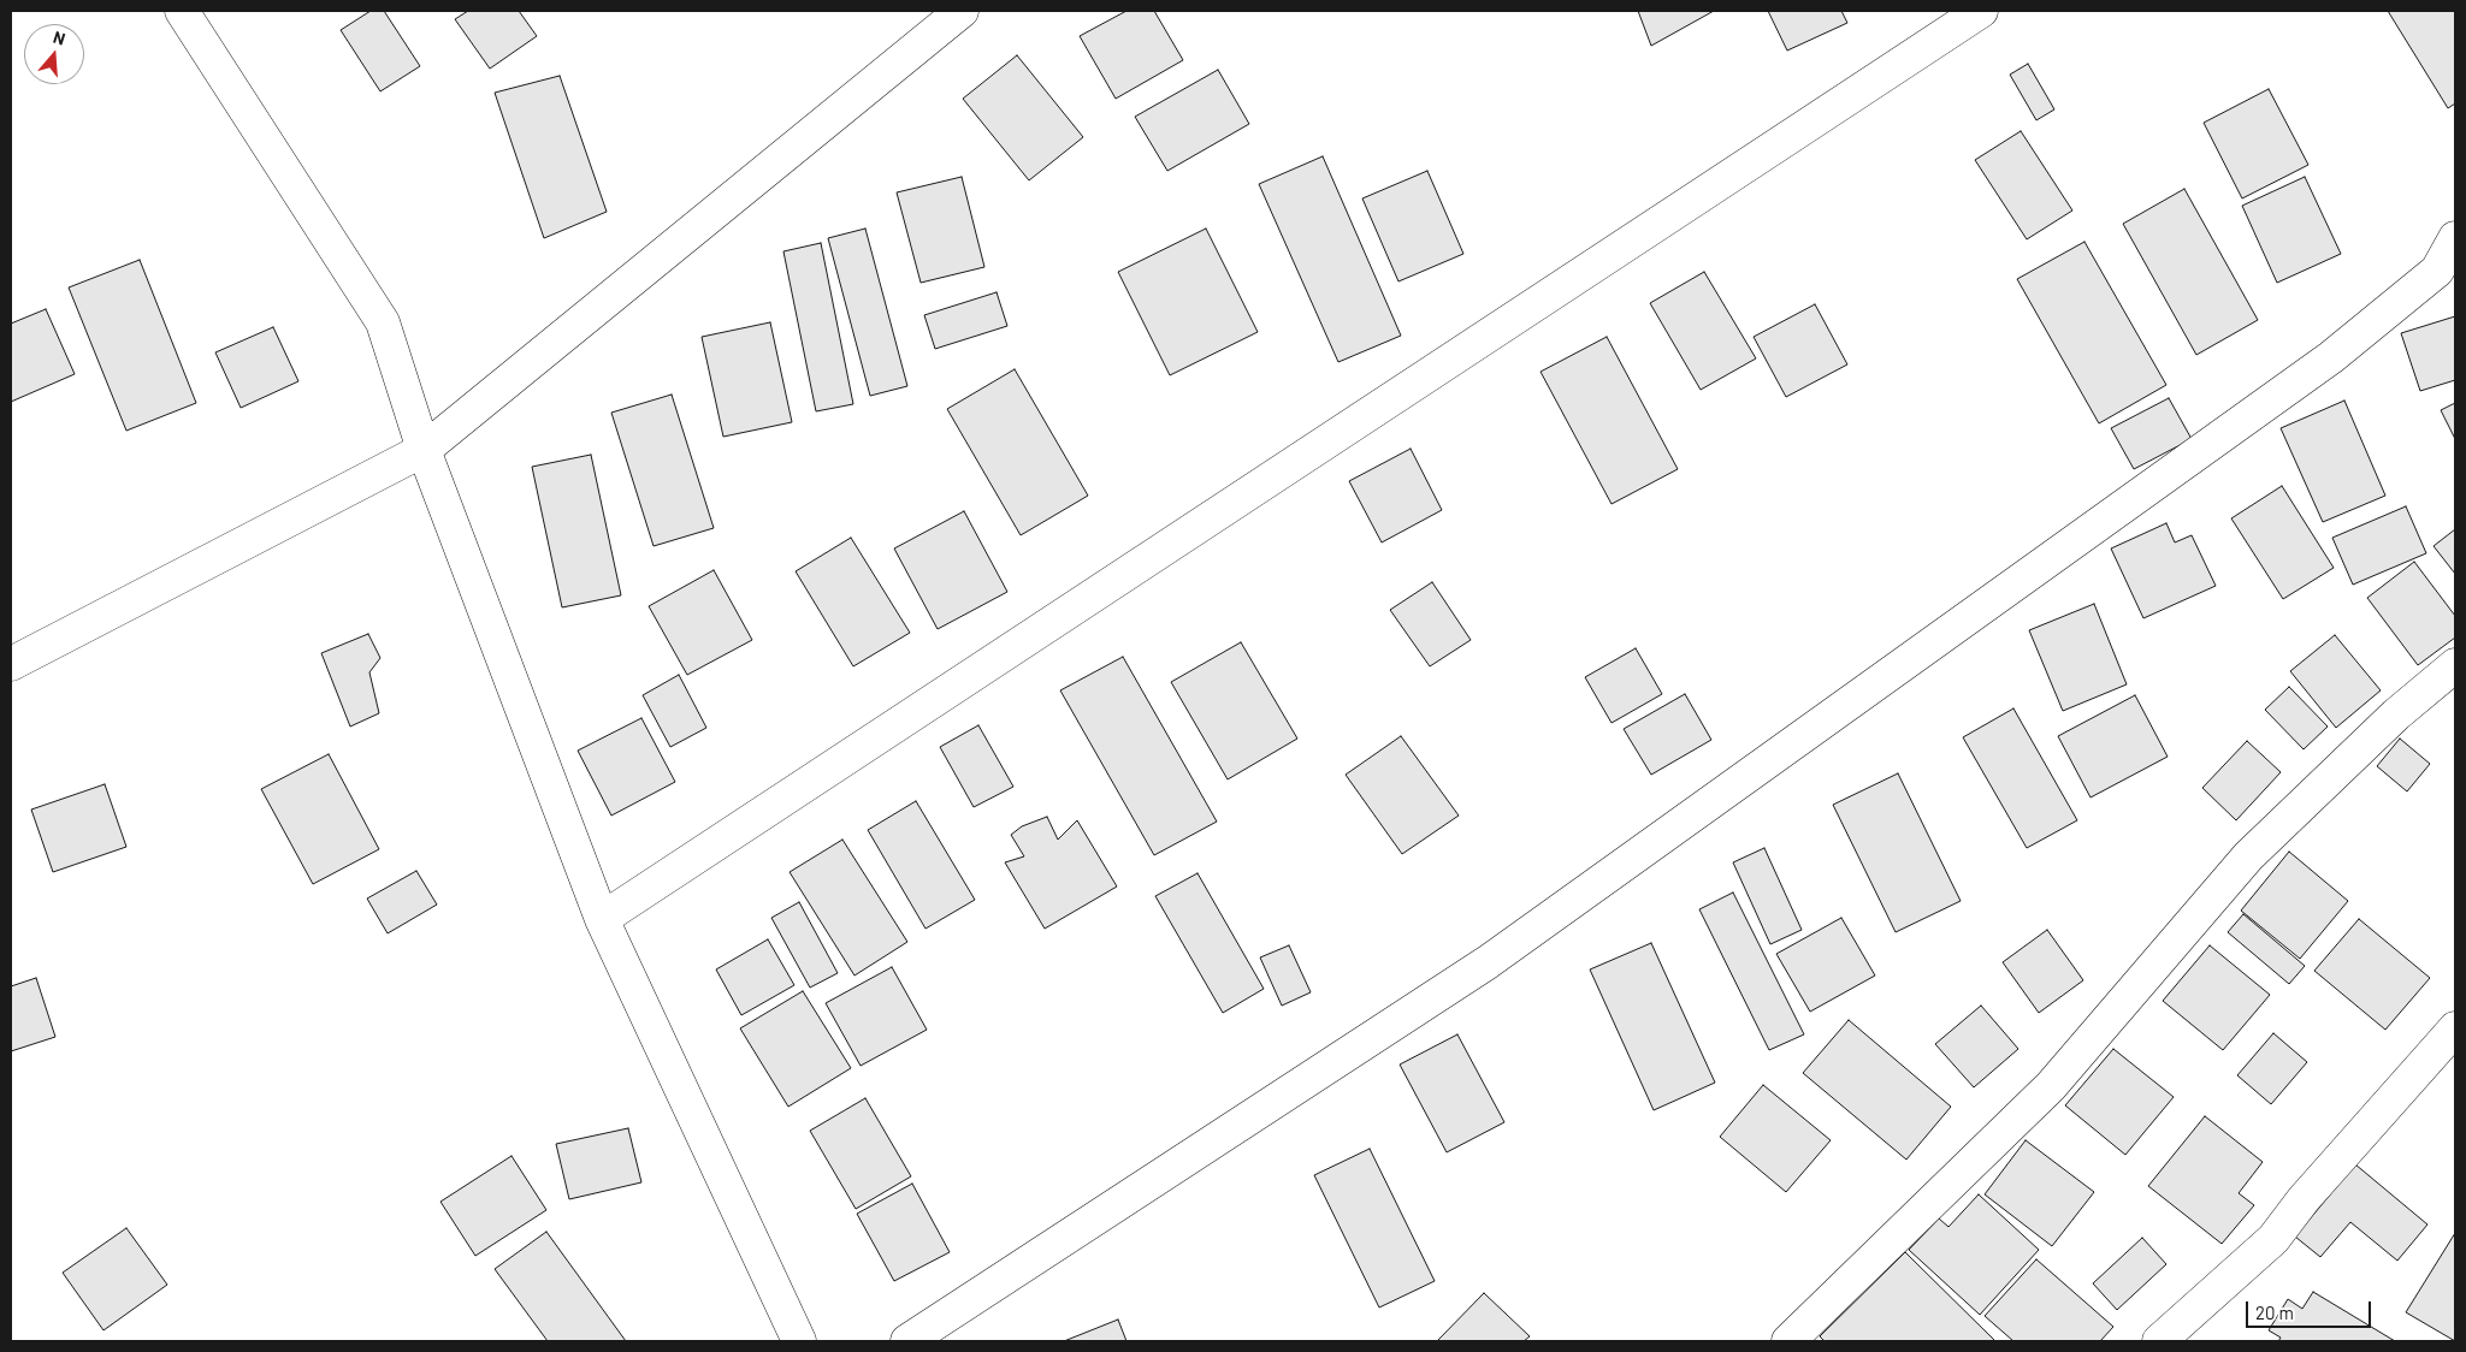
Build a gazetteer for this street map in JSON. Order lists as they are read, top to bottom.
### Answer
{
  "scale_bar": "20 m",
  "north": "top"
}
